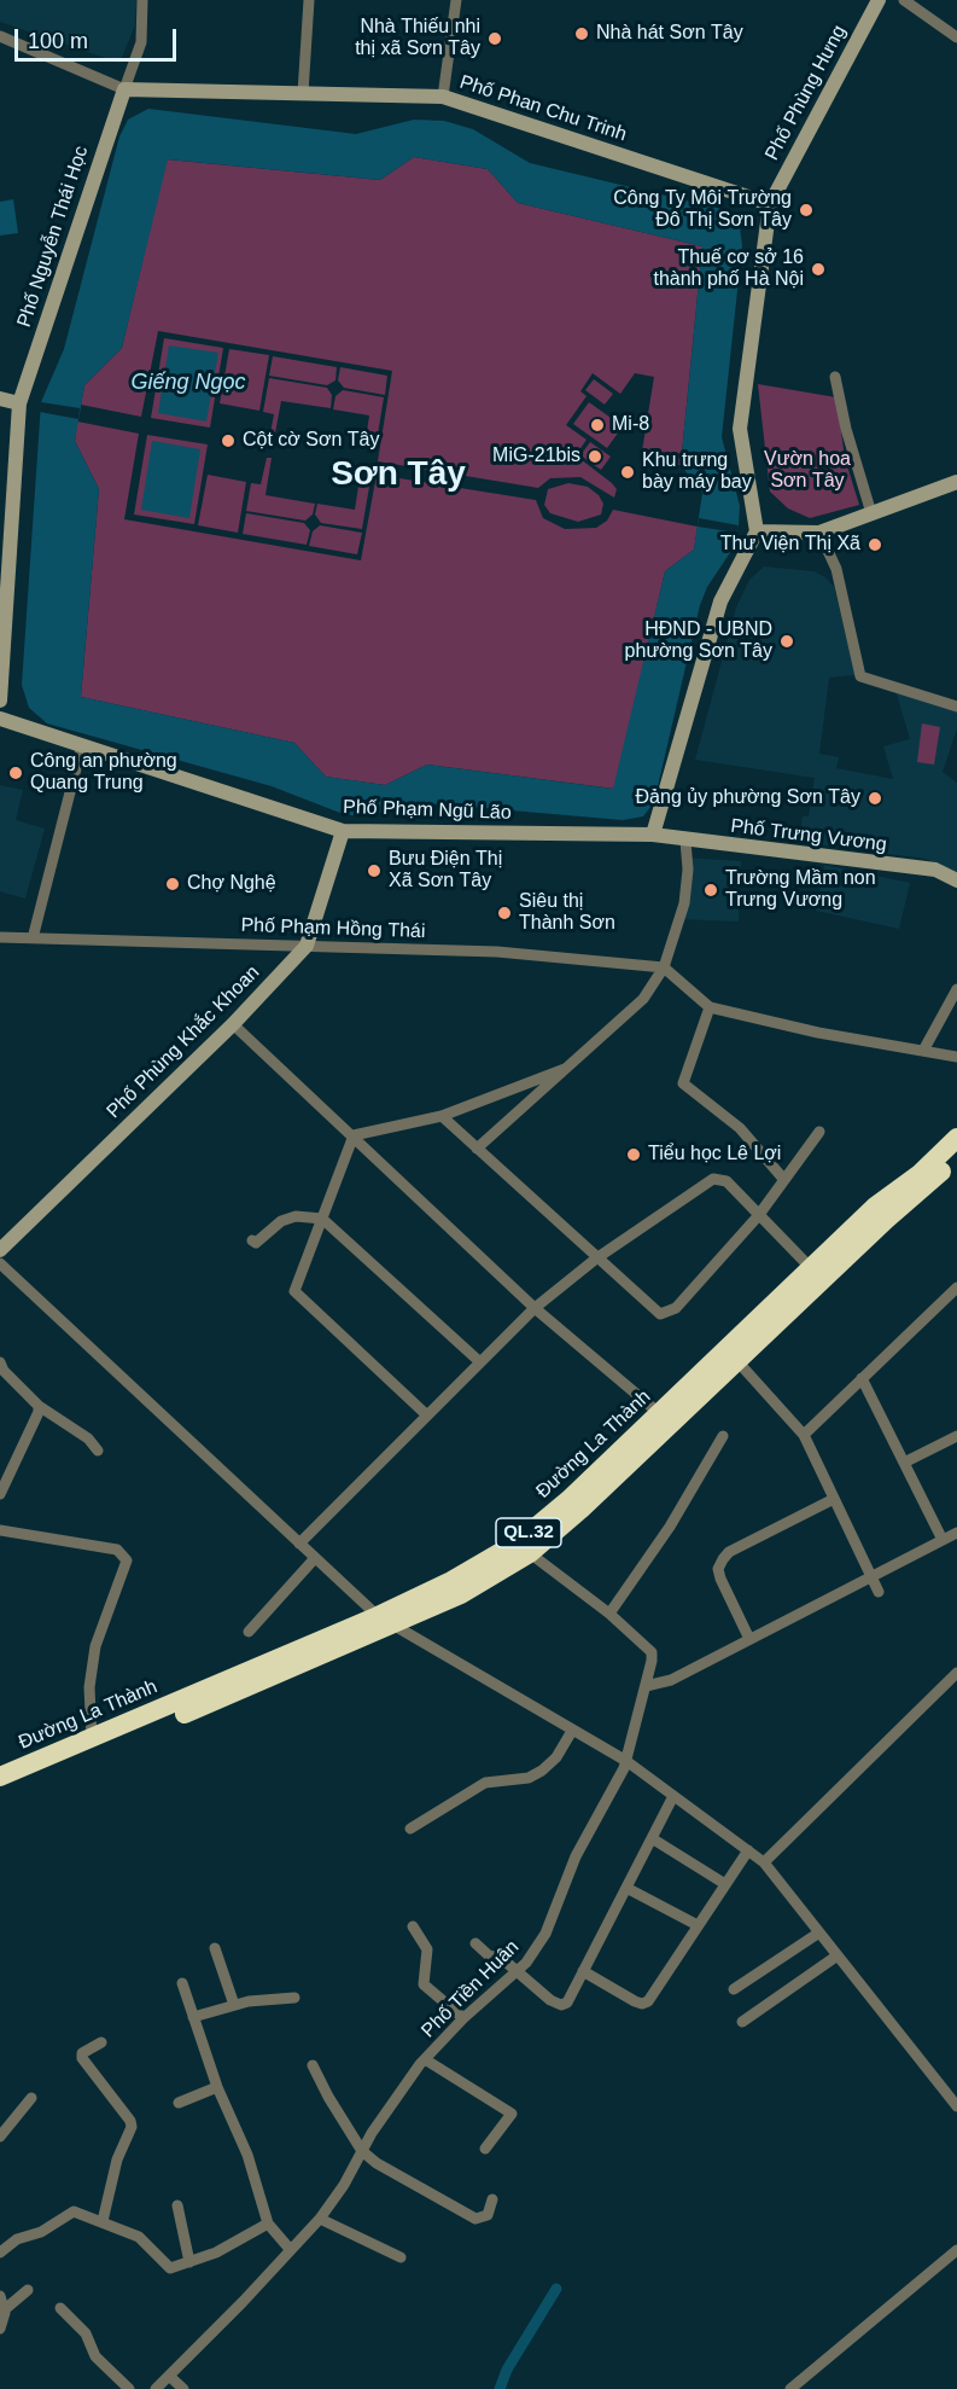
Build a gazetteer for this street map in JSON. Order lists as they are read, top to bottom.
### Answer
{
  "streets": {
    "highway": ["Đường La Thành", "QL.32"],
    "main road": [
      "Phố Phùng Hưng",
      "Phố Phan Chu Trinh",
      "Phố Nguyễn Thái Học",
      "Phố Phạm Ngũ Lão",
      "Phố Trưng Vương",
      "Phố Phùng Khắc Khoan"
    ],
    "street": ["Phố Phạm Hồng Thái", "Phố Tiền Huân"]
  },
  "crossings": [
    ["Phố Phùng Hưng", "Phố Phan Chu Trinh"],
    ["Phố Phan Chu Trinh", "Phố Nguyễn Thái Học"],
    ["Phố Phạm Ngũ Lão", "Phố Trưng Vương"],
    ["Phố Phạm Ngũ Lão", "Phố Phùng Khắc Khoan"],
    ["Phố Phạm Hồng Thái", "Phố Phùng Khắc Khoan"],
    ["Đường La Thành", "Phố Tiền Huân"]
  ],
  "districts": ["Sơn Tây"],
  "water": ["Giếng Ngọc"],
  "parks": ["Vườn hoa Sơn Tây"],
  "places": [
    "Nhà hát Sơn Tây",
    "Nhà Thiếu nhi thị xã Sơn Tây",
    "Công Ty Môi Trường Đô Thị Sơn Tây",
    "Thuế cơ sở 16 thành phố Hà Nội",
    "Mi-8",
    "Cột cờ Sơn Tây",
    "MiG-21bis",
    "Khu trưng bày máy bay",
    "Thư Viện Thị Xã",
    "HĐND - UBND phường Sơn Tây",
    "Công an phường Quang Trung",
    "Đảng ủy phường Sơn Tây",
    "Bưu Điện Thị Xã Sơn Tây",
    "Chợ Nghệ",
    "Trường Mầm non Trưng Vương",
    "Siêu thị Thành Sơn",
    "Tiểu học Lê Lợi"
  ],
  "scale_bar": "100 m"
}
